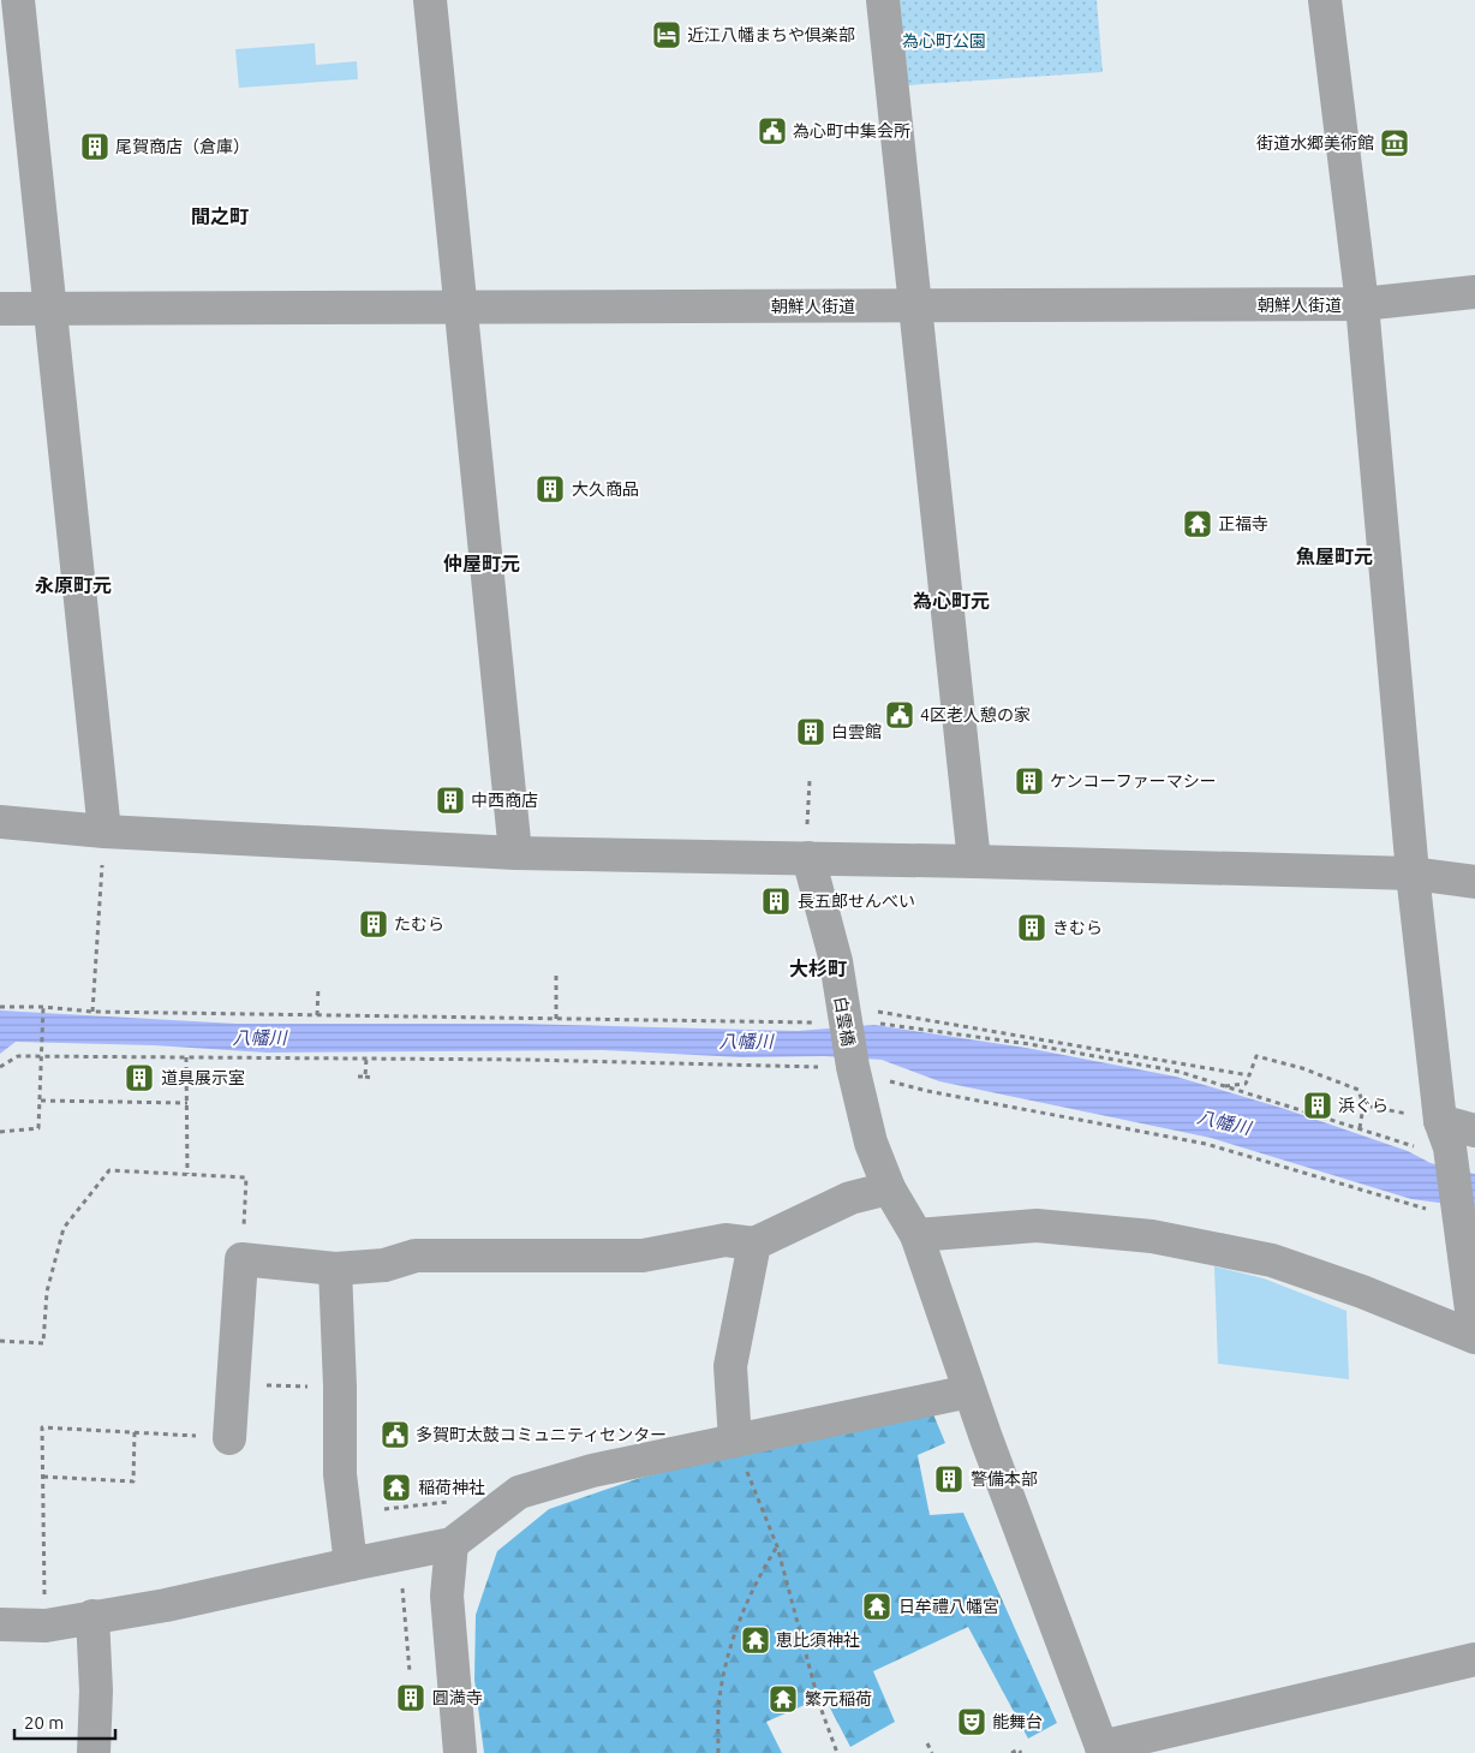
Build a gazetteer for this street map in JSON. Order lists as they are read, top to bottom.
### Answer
{
  "streets": {
    "street": ["朝鮮人街道", "白雲橋"]
  },
  "districts": [
    "間之町",
    "魚屋町元",
    "仲屋町元",
    "永原町元",
    "為心町元",
    "大杉町"
  ],
  "water": ["八幡川"],
  "parks": ["為心町公園"],
  "places": {
    "hotel": ["近江八幡まちや倶楽部"],
    "public building": ["為心町中集会所", "4区老人憩の家", "多賀町太鼓コミュニティセンター"],
    "museum": ["街道水郷美術館"],
    "building": [
      "尾賀商店（倉庫）",
      "大久商品",
      "白雲館",
      "ケンコーファーマシー",
      "中西商店",
      "長五郎せんべい",
      "たむら",
      "きむら",
      "道具展示室",
      "浜ぐら",
      "警備本部",
      "圓満寺"
    ],
    "temple": [
      "正福寺",
      "稲荷神社",
      "日牟禮八幡宮",
      "恵比須神社",
      "繁元稲荷"
    ],
    "theatre": ["能舞台"]
  },
  "scale_bar": "20 m"
}
